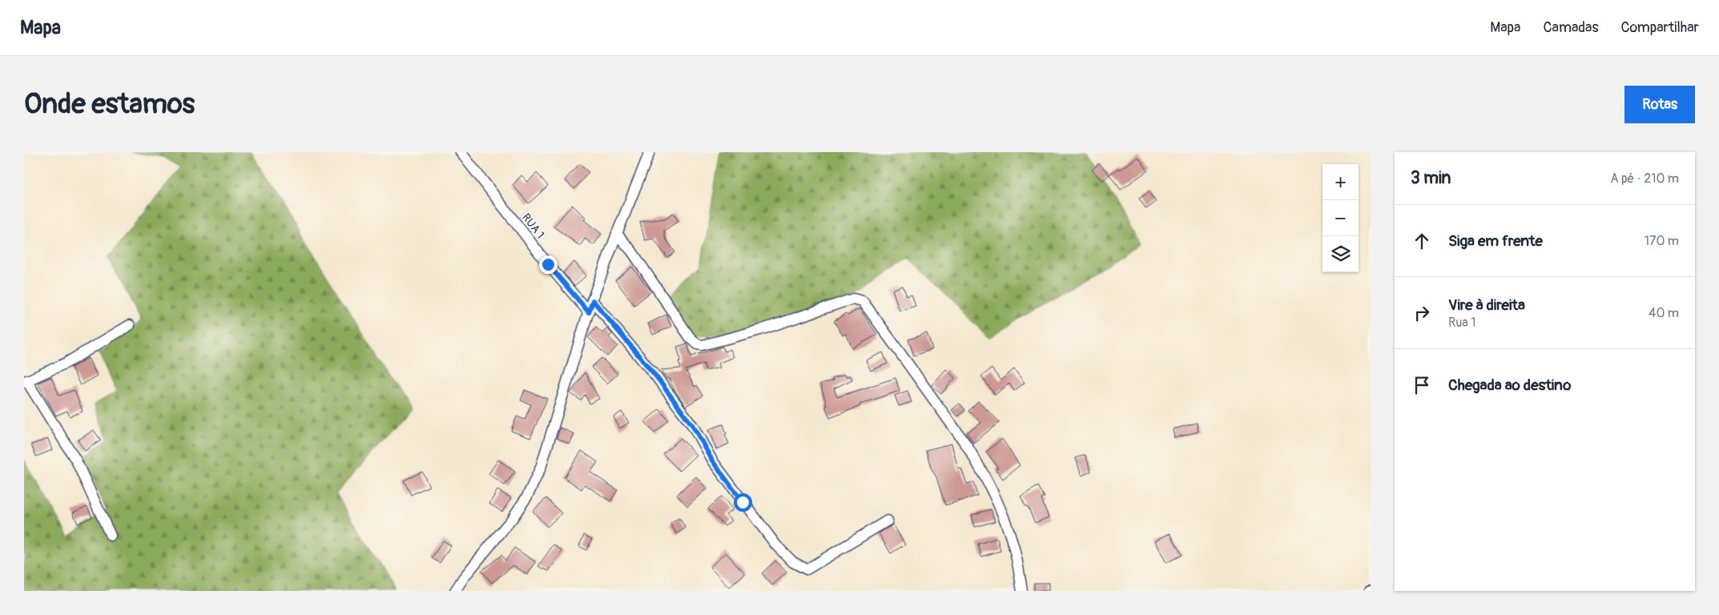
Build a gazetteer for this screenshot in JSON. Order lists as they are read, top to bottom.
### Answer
{
  "streets": {
    "street": ["RUA 1"]
  },
  "page": {
    "header": "Mapa",
    "nav": ["Mapa", "Camadas", "Compartilhar"],
    "buttons": "Rotas",
    "title": "Onde estamos",
    "heading": ["3 min", "A pé · 210 m"],
    "map_buttons": ["+", "−"],
    "list": [
      ["Siga em frente", "170 m"],
      ["Vire à direita", "Rua 1", "40 m"],
      "Chegada ao destino"
    ]
  }
}
